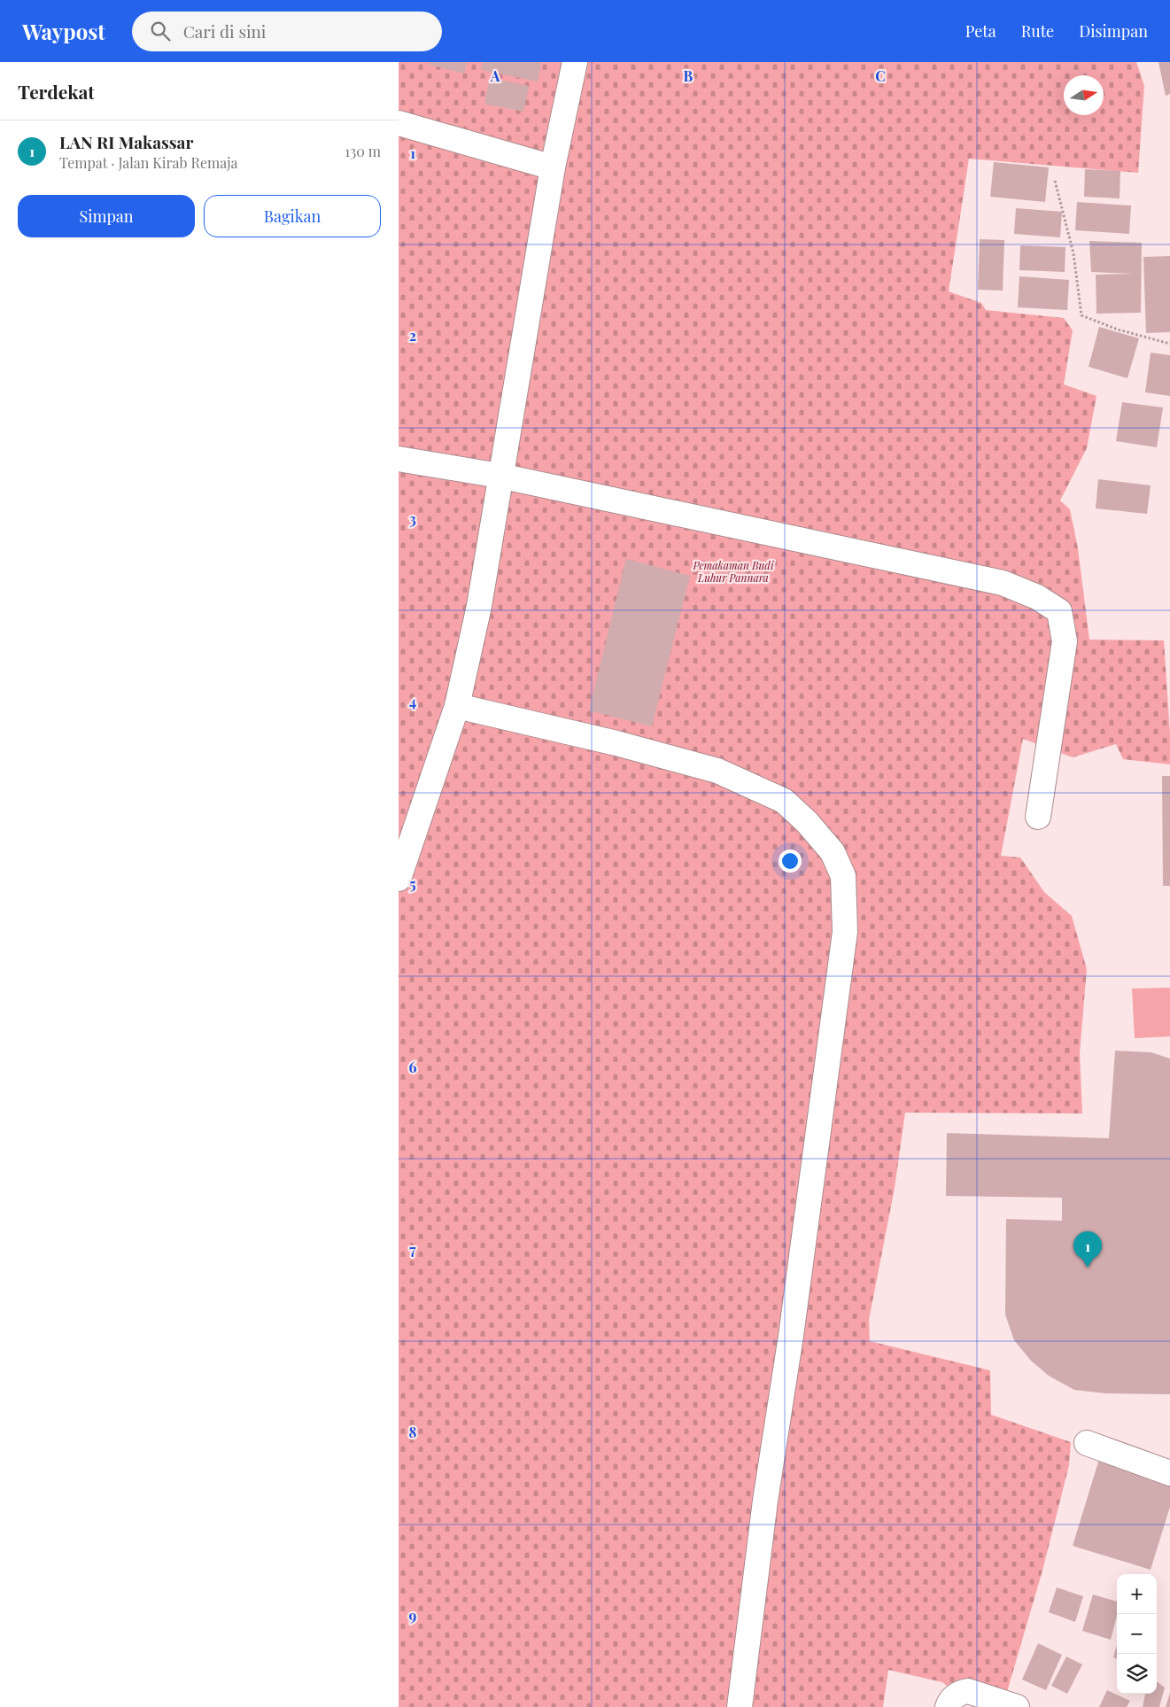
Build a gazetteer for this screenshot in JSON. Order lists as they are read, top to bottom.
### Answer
{
  "parks": ["Pemakaman Budi Luhur Pannara"],
  "north": "right",
  "page": {
    "header": "Waypost",
    "search": "Cari di sini",
    "nav": ["Peta", "Rute", "Disimpan"],
    "heading": "Terdekat",
    "list": [
      {
        "mark": "1",
        "name": "LAN RI Makassar",
        "note": "Tempat · Jalan Kirab Remaja",
        "value": "130 m"
      }
    ],
    "buttons": ["Simpan", "Bagikan"],
    "pins": "1",
    "map_buttons": ["+", "−"]
  },
  "grid": {
    "columns": ["A", "B", "C"],
    "rows": [
      "1",
      "2",
      "3",
      "4",
      "5",
      "6",
      "7",
      "8",
      "9"
    ]
  }
}
